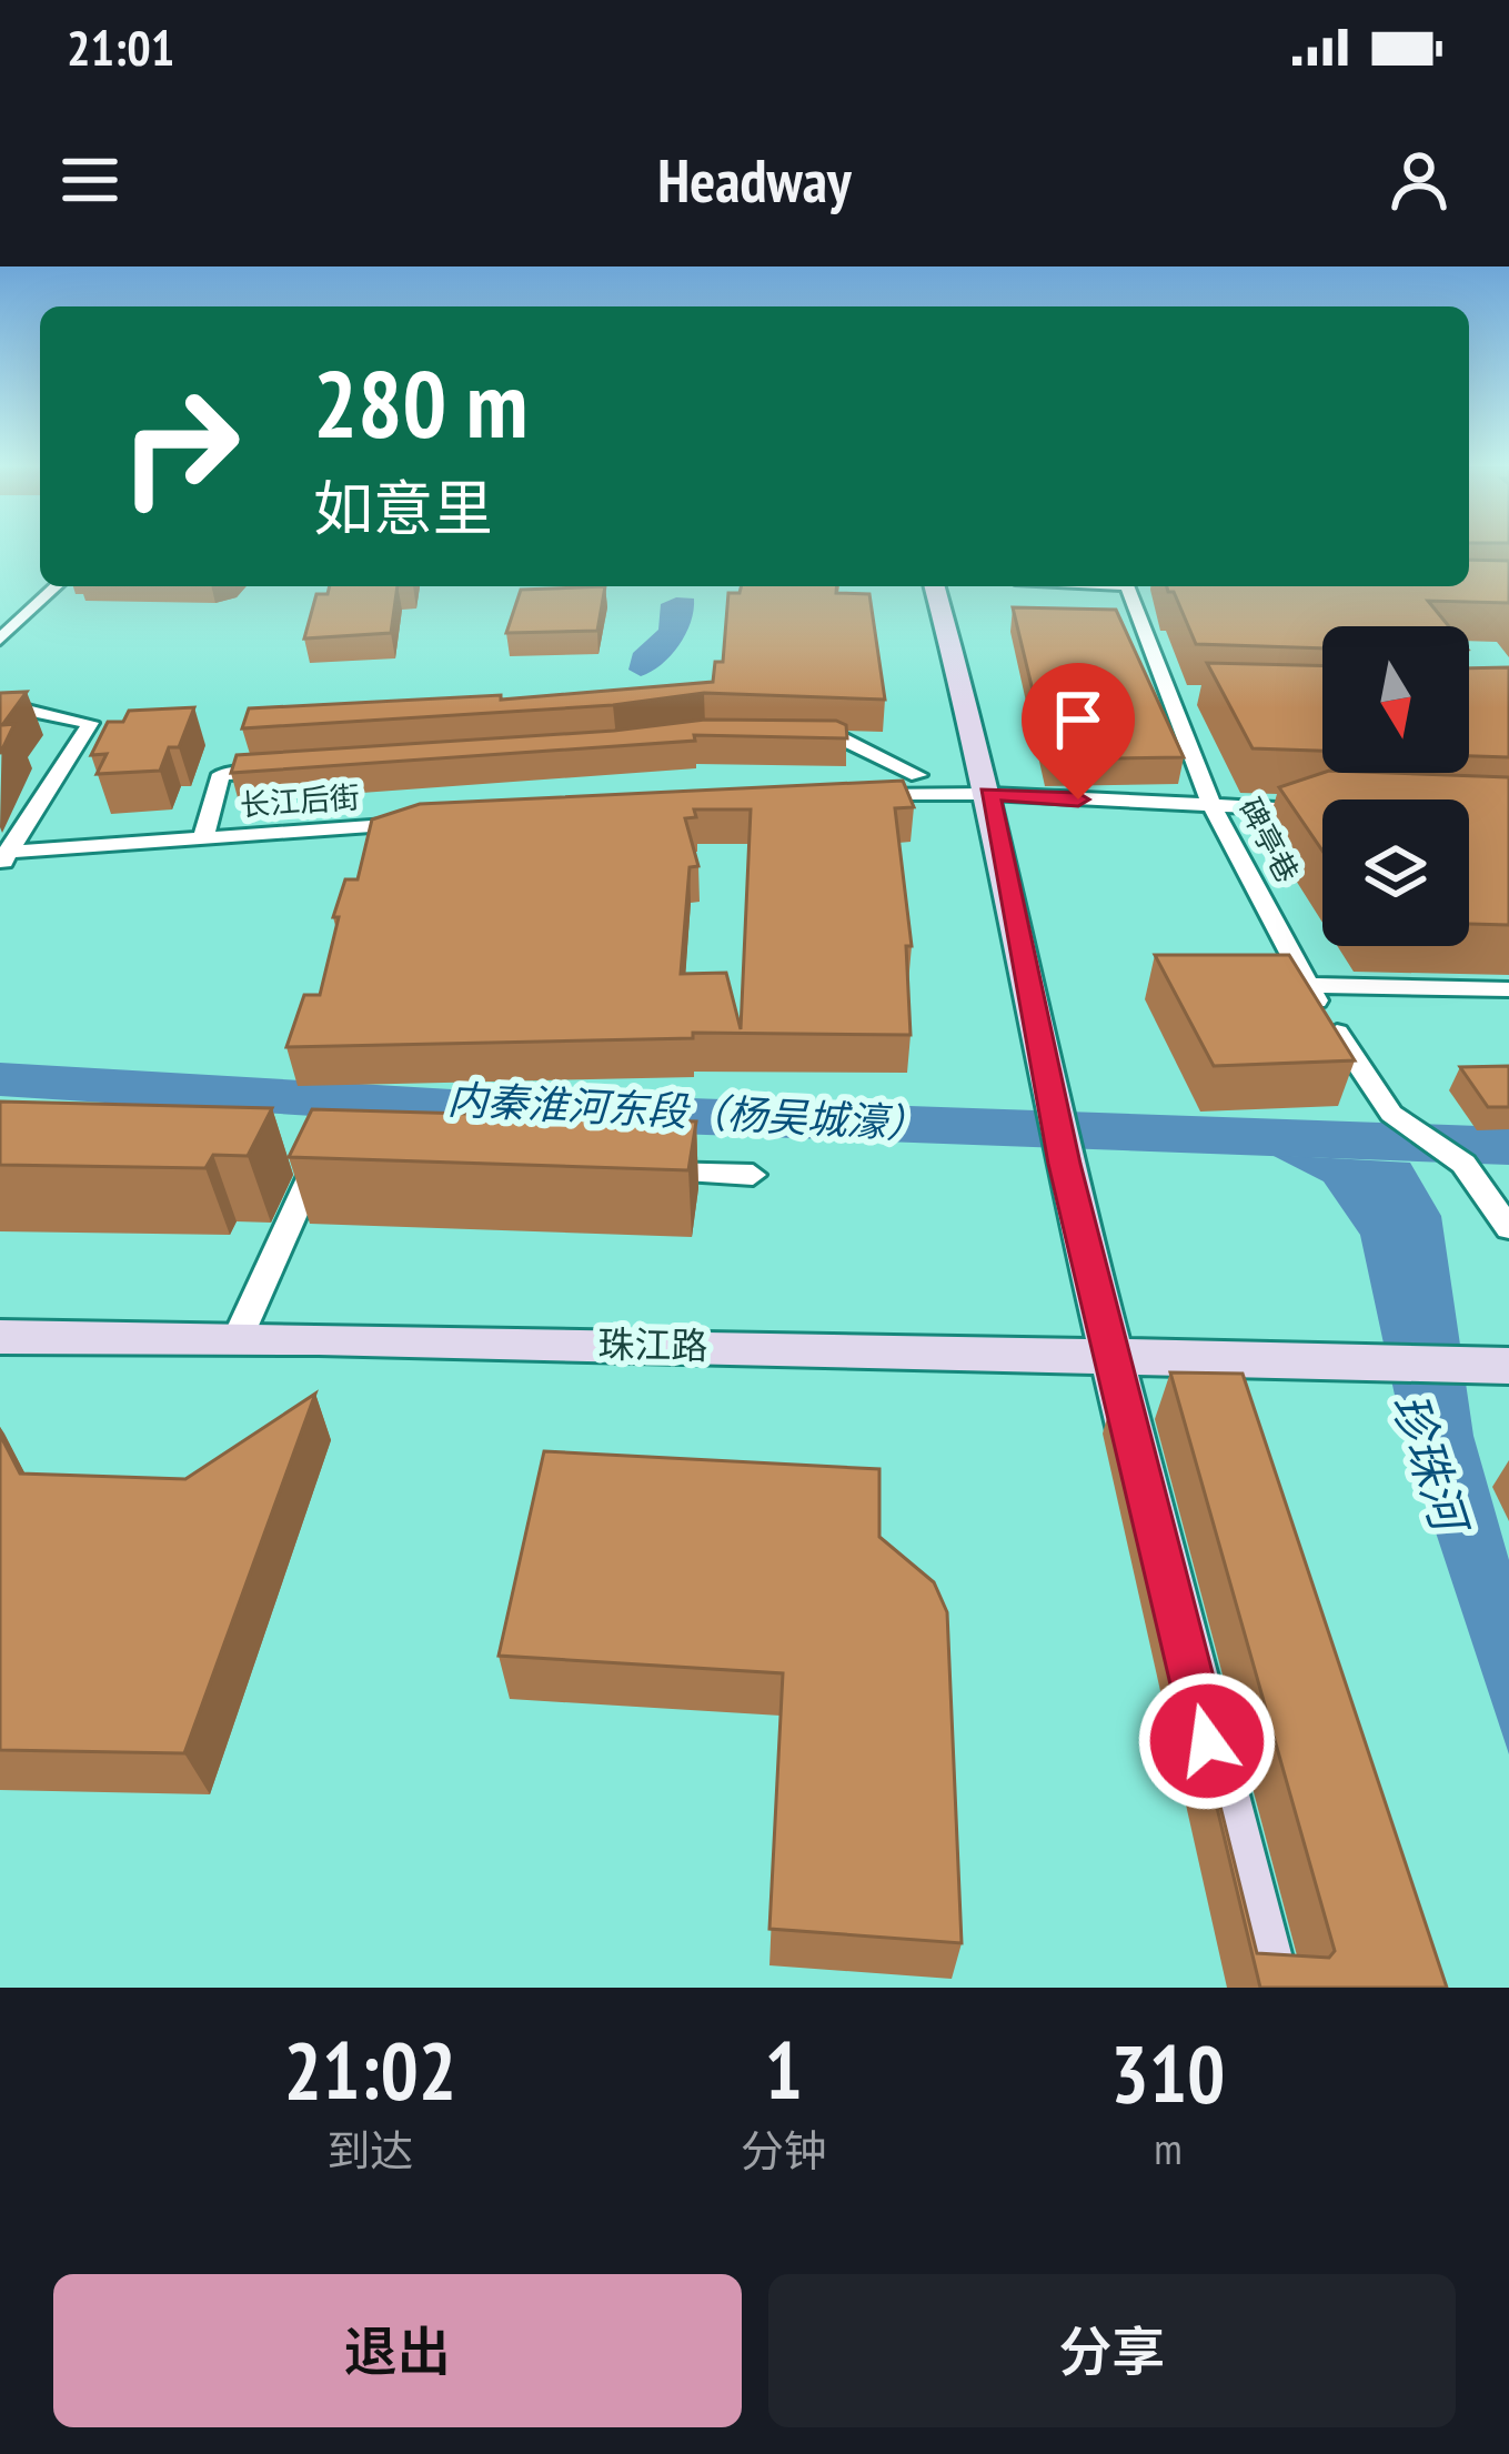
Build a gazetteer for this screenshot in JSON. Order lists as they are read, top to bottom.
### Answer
{
  "streets": {
    "main road": ["珠江路"],
    "street": ["长江后街", "碑亭巷"]
  },
  "water": ["内秦淮河东段（杨吴城濠）", "珍珠河"],
  "north": "bottom",
  "page": {
    "status": "21:01",
    "header": "Headway",
    "turn": ["280 m", "如意里"],
    "eta": [
      "21:02",
      "到达",
      "1",
      "分钟",
      "310",
      "m"
    ],
    "buttons": ["退出", "分享"]
  }
}
